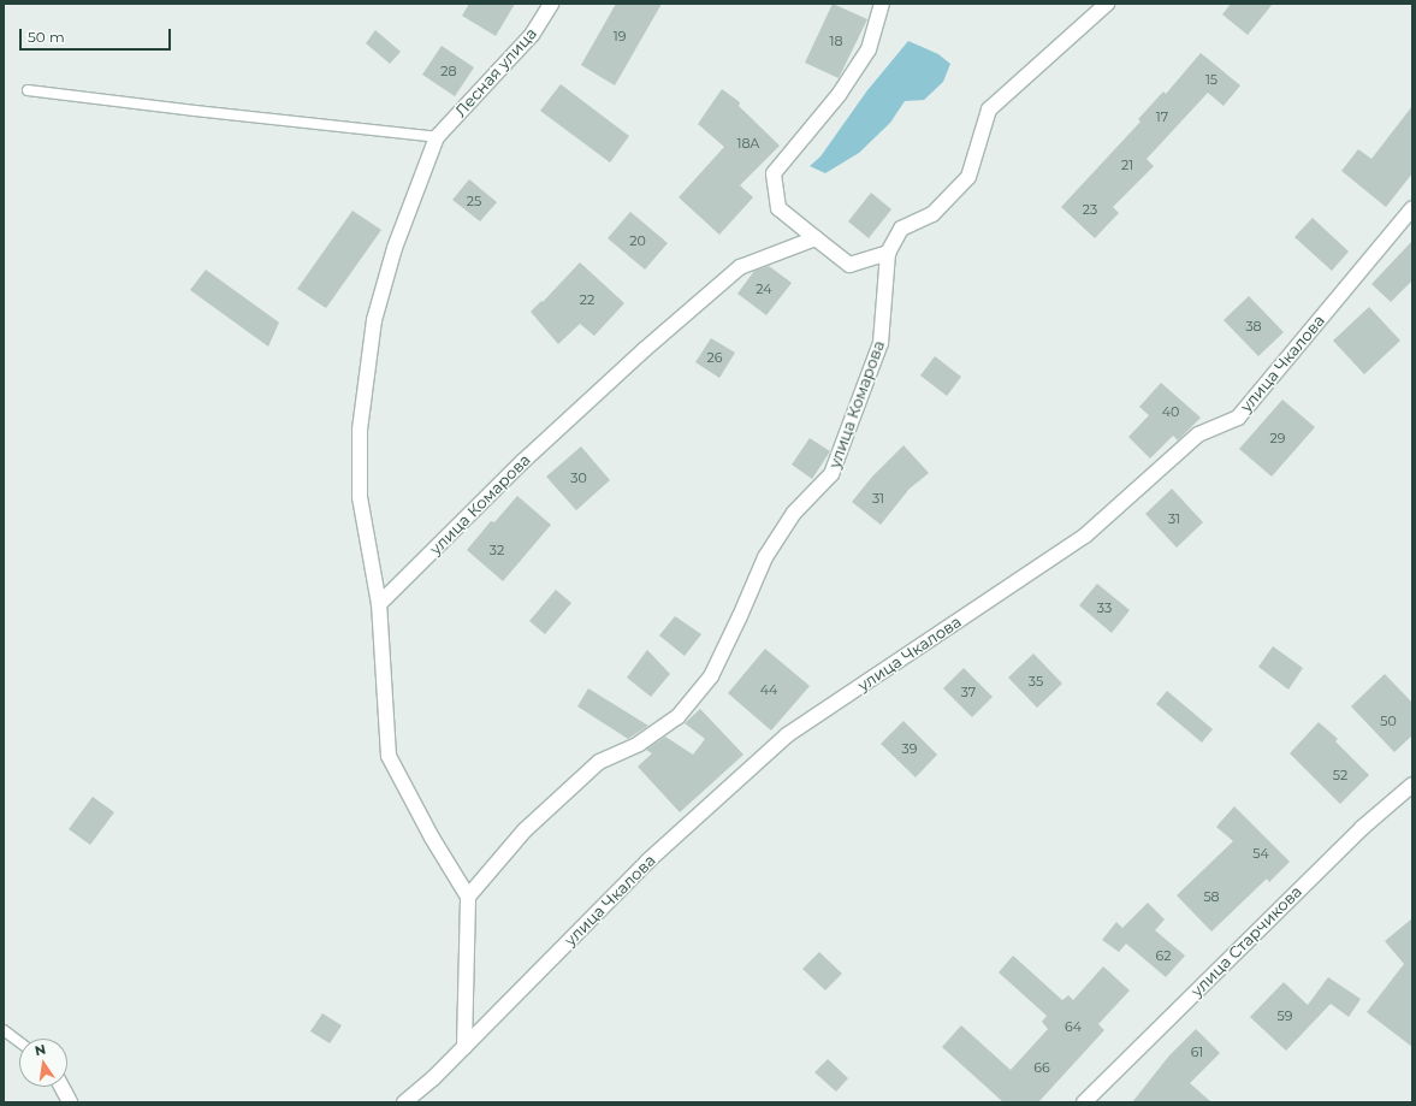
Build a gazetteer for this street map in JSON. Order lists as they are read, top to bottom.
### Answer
{
  "streets": {
    "street": [
      "Лесная улица",
      "улица Чкалова",
      "улица Комарова",
      "улица Старчикова"
    ]
  },
  "house_numbers": [
    "19",
    "18",
    "28",
    "15",
    "17",
    "18А",
    "21",
    "25",
    "23",
    "20",
    "24",
    "22",
    "38",
    "26",
    "40",
    "29",
    "30",
    "31",
    "31",
    "32",
    "33",
    "35",
    "44",
    "37",
    "50",
    "39",
    "52",
    "54",
    "58",
    "62",
    "59",
    "64",
    "61",
    "66"
  ],
  "scale_bar": "50 m",
  "north": "top"
}
